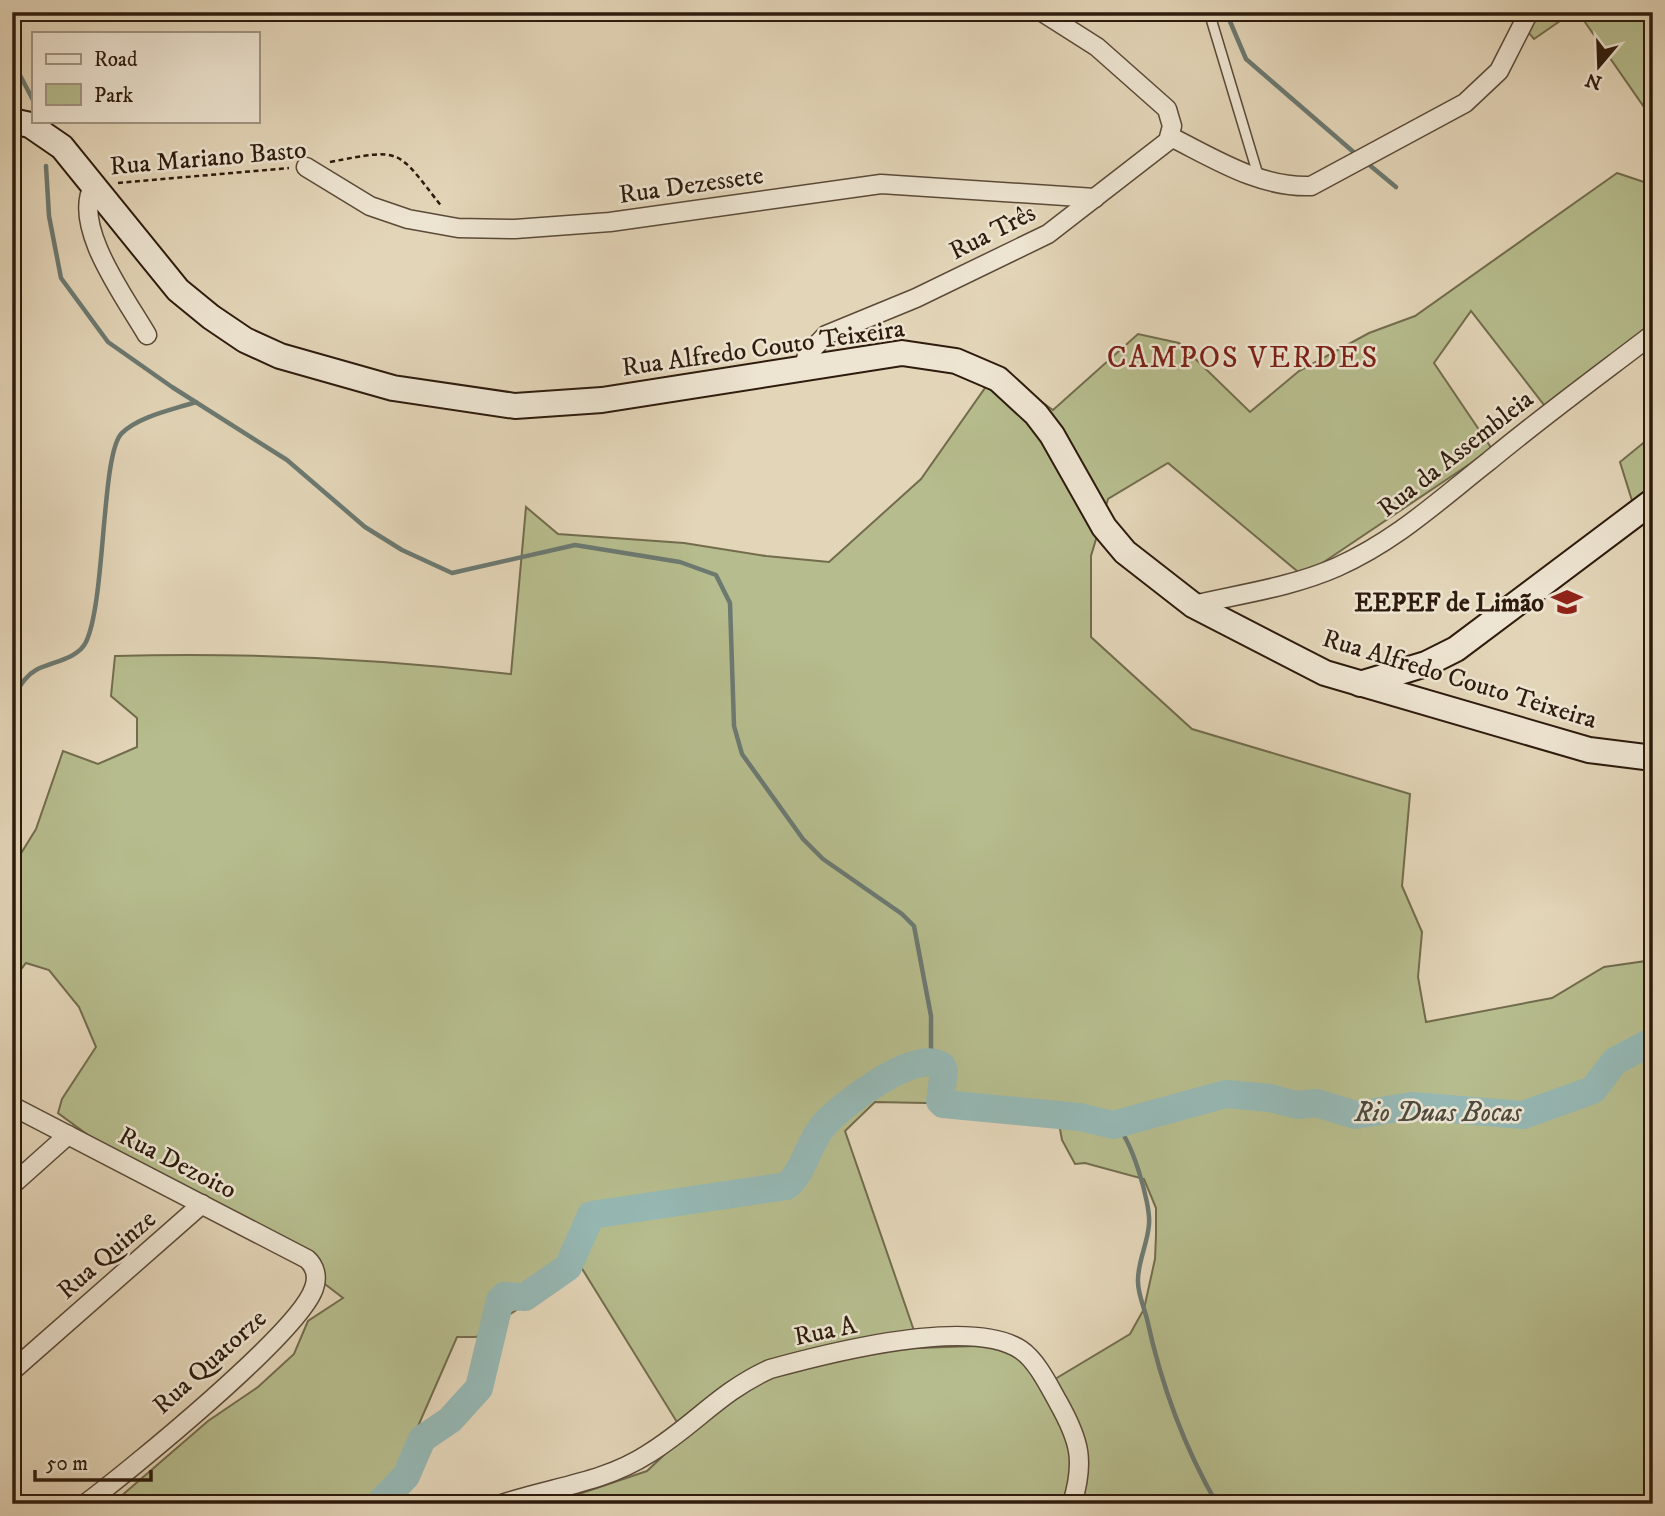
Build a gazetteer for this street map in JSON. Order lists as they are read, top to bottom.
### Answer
{
  "streets": {
    "street": [
      "Rua Dezessete",
      "Rua Três",
      "Rua Alfredo Couto Teixeira",
      "Rua da Assembleia",
      "Rua Dezoito",
      "Rua Quinze",
      "Rua A",
      "Rua Quatorze"
    ],
    "path": ["Rua Mariano Basto"]
  },
  "crossings": [
    ["Rua Mariano Basto", "Rua Dezessete"],
    ["Rua Mariano Basto", "Rua Alfredo Couto Teixeira"],
    ["Rua Dezessete", "Rua Três"],
    ["Rua Três", "Rua Alfredo Couto Teixeira"],
    ["Rua Alfredo Couto Teixeira", "Rua da Assembleia"],
    ["Rua Dezoito", "Rua Quinze"],
    ["Rua Dezoito", "Rua Quatorze"]
  ],
  "districts": ["CAMPOS VERDES"],
  "water": ["Rio Duas Bocas"],
  "places": {
    "school or university": ["EEPEF de Limão"]
  },
  "legend": ["Road", "Park"],
  "scale_bar": "50 m",
  "north": "bottom"
}
